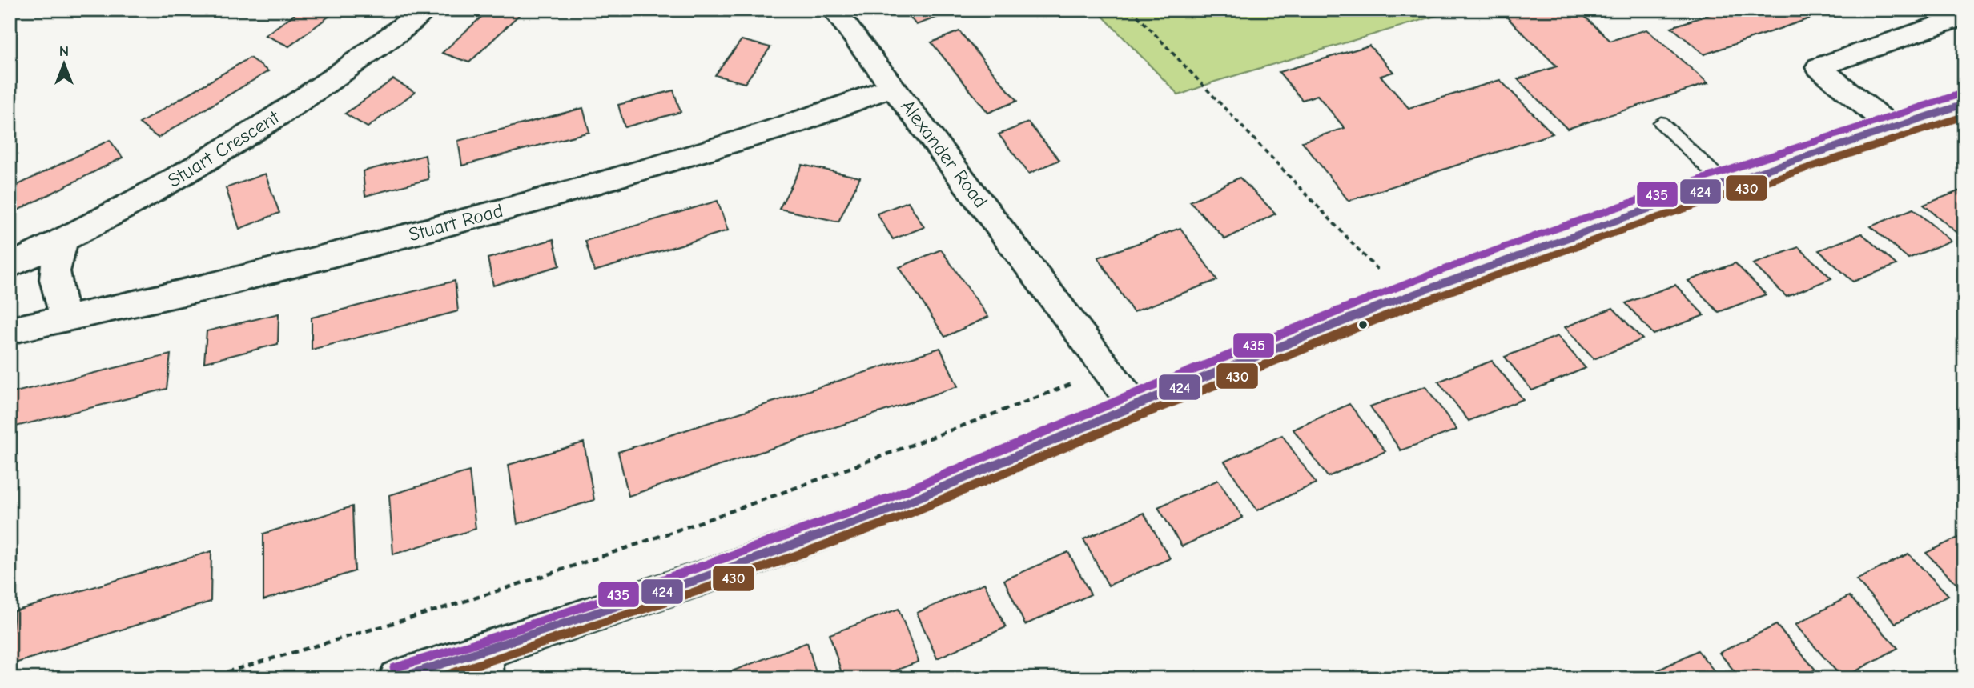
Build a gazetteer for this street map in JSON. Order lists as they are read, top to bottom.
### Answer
{
  "streets": {
    "street": ["Stuart Crescent", "Alexander Road", "Stuart Road"]
  },
  "crossings": [
    ["Alexander Road", "Stuart Road"]
  ],
  "lines": ["transit line 435", "transit line 424", "transit line 430"],
  "north": "top"
}
